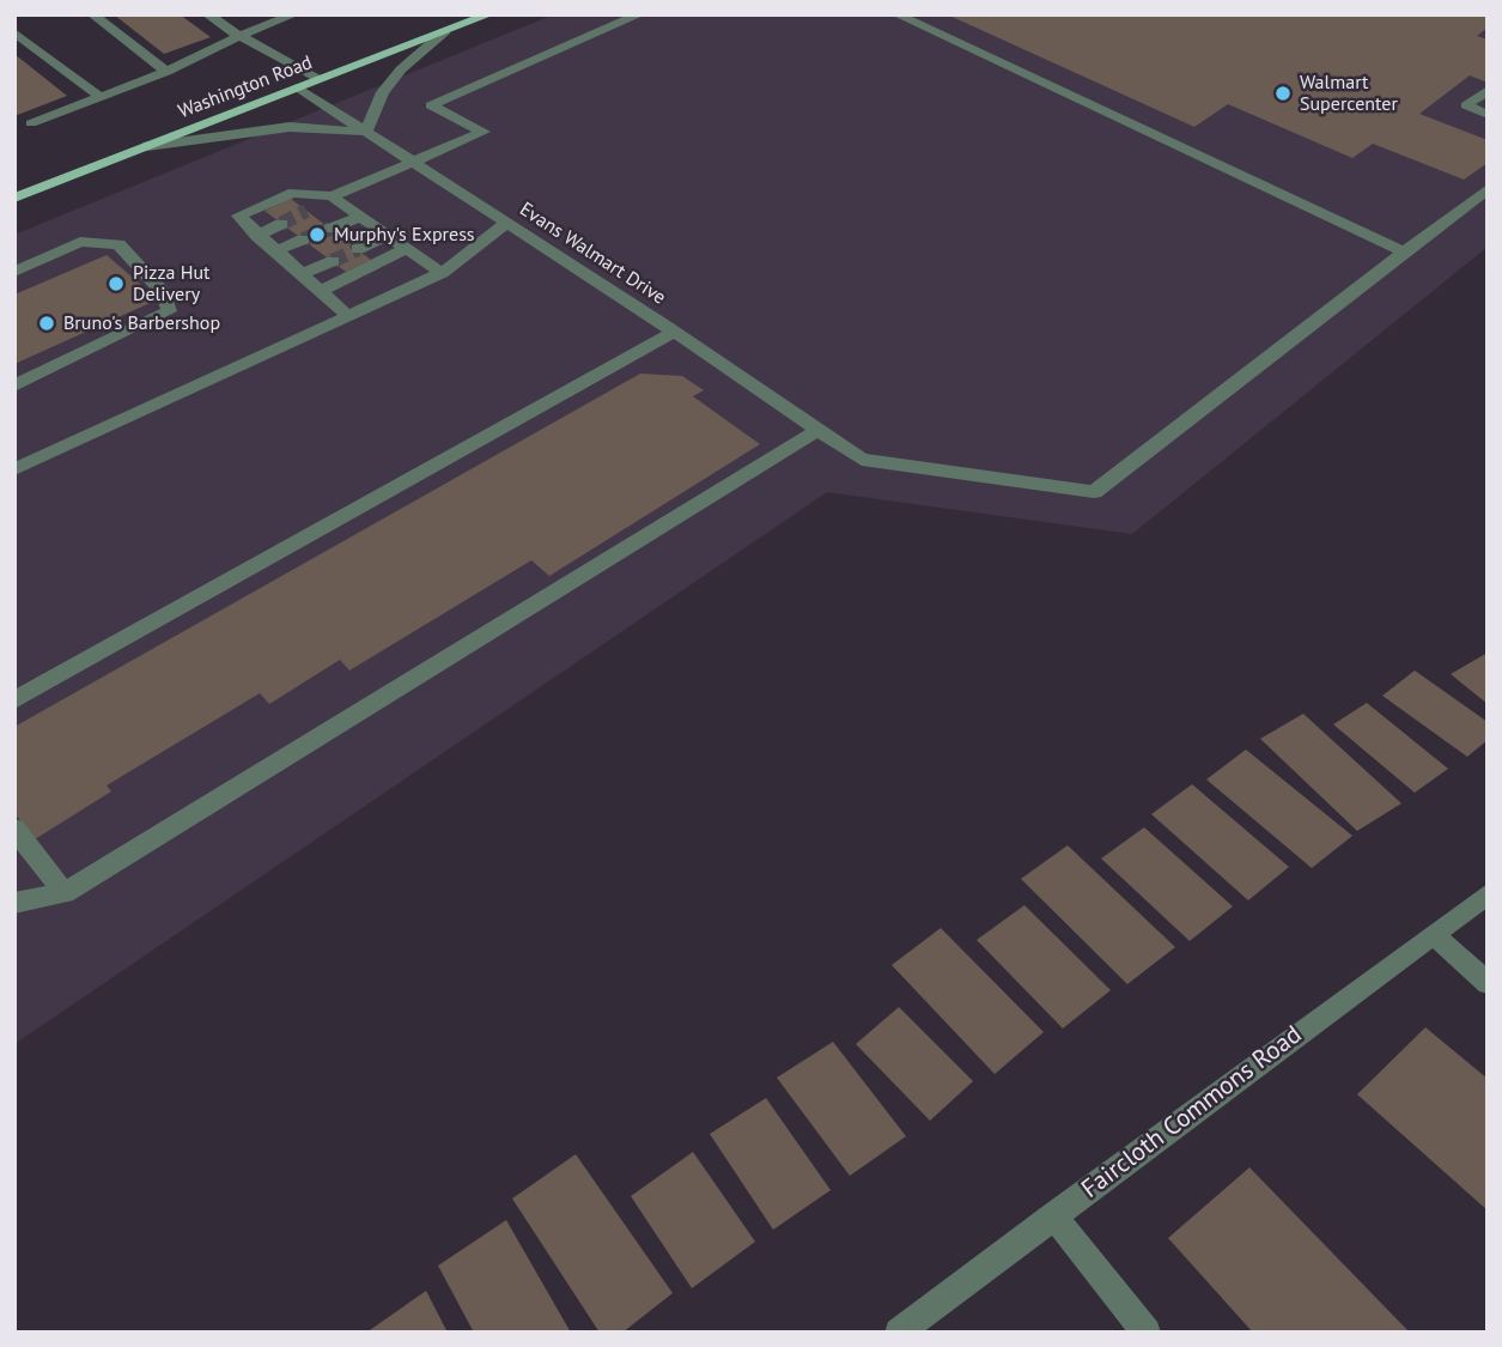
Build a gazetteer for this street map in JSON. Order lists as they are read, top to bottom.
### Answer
{
  "streets": {
    "main road": ["Washington Road"],
    "street": ["Evans Walmart Drive", "Faircloth Commons Road"]
  },
  "crossings": [
    ["Washington Road", "Evans Walmart Drive"]
  ],
  "places": [
    "Walmart Supercenter",
    "Murphy's Express",
    "Pizza Hut Delivery",
    "Bruno's Barbershop"
  ]
}
